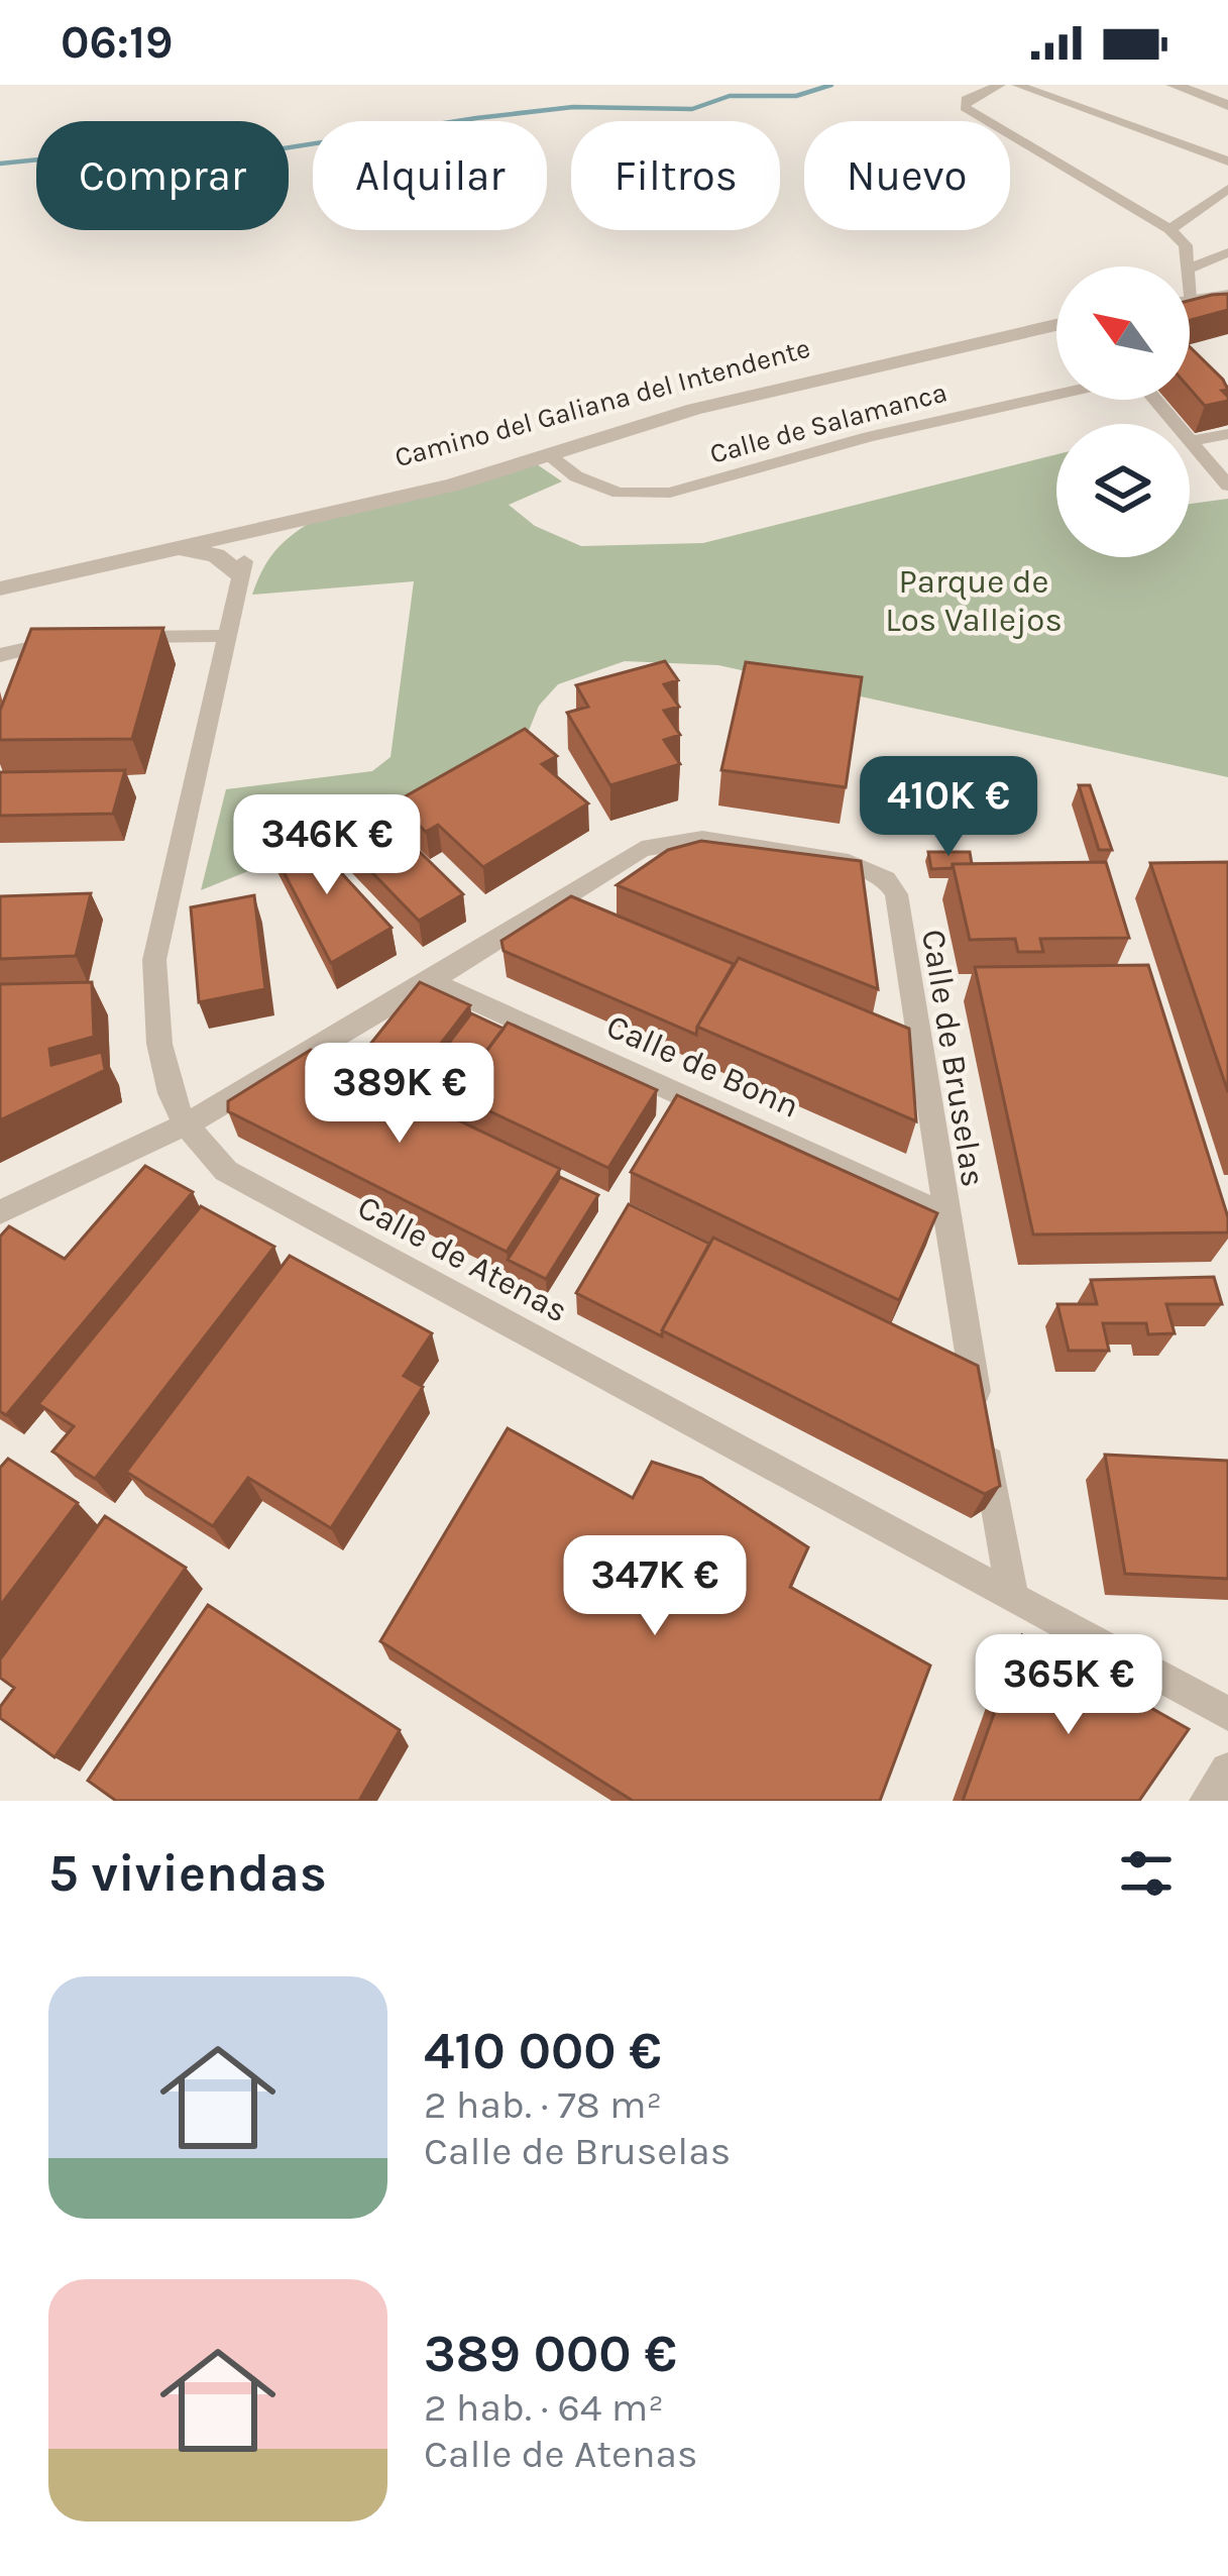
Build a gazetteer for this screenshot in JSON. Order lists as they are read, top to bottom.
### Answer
{
  "streets": {
    "street": [
      "Camino del Galiana del Intendente",
      "Calle de Salamanca",
      "Calle de Bruselas",
      "Calle de Bonn",
      "Calle de Atenas"
    ]
  },
  "crossings": [
    ["Camino del Galiana del Intendente", "Calle de Salamanca"],
    ["Camino del Galiana del Intendente", "Calle de Atenas"],
    ["Calle de Bruselas", "Calle de Bonn"],
    ["Calle de Bruselas", "Calle de Atenas"]
  ],
  "parks": ["Parque de Los Vallejos"],
  "north": "top left",
  "page": {
    "status": "06:19",
    "chip": [
      "Comprar",
      "Alquilar",
      "Filtros",
      "Nuevo"
    ],
    "price": [
      "410K €",
      "346K €",
      "389K €",
      "347K €",
      "365K €"
    ],
    "heading": "5 viviendas",
    "list": [
      {
        "name": "410 000 €",
        "note": "2 hab. · 78 m² · Calle de Bruselas"
      },
      {
        "name": "389 000 €",
        "note": "2 hab. · 64 m² · Calle de Atenas"
      }
    ]
  }
}
